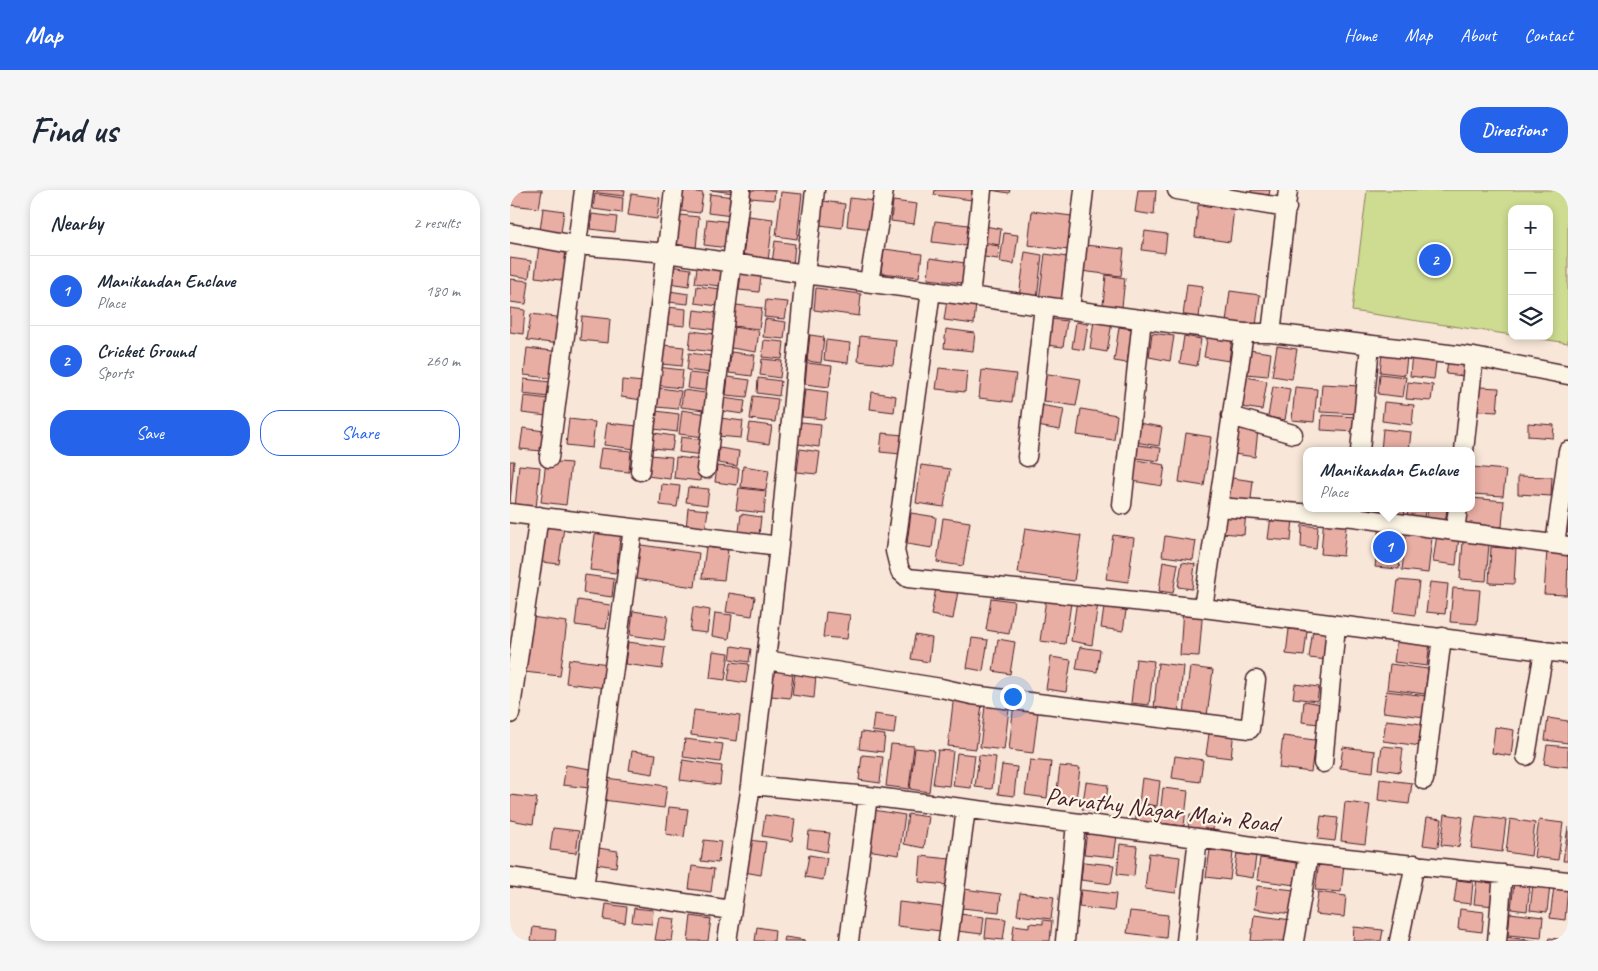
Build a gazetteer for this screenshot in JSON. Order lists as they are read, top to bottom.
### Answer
{
  "streets": {
    "street": ["Parvathy Nagar Main Road"]
  },
  "page": {
    "header": "Map",
    "nav": [
      "Home",
      "Map",
      "About",
      "Contact"
    ],
    "buttons": [
      "Directions",
      ["Save", "Share"]
    ],
    "title": "Find us",
    "heading": ["Nearby", "2 results"],
    "map_buttons": ["+", "−"],
    "pins": ["2", "1"],
    "list": [
      {
        "mark": "1",
        "name": "Manikandan Enclave",
        "note": "Place",
        "value": "180 m"
      },
      {
        "mark": "2",
        "name": "Cricket Ground",
        "note": "Sports",
        "value": "260 m"
      }
    ],
    "popup": ["Manikandan Enclave", "Place"]
  }
}
